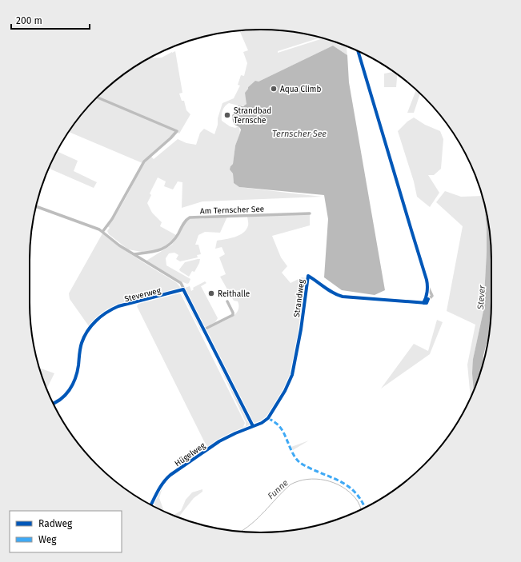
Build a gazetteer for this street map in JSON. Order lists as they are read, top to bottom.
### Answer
{
  "streets": {
    "street": [
      "Am Ternscher See",
      "Steverweg",
      "Strandweg",
      "Hügelweg"
    ]
  },
  "crossings": [
    ["Strandweg", "Hügelweg"]
  ],
  "water": ["Ternscher See", "Stever", "Funne"],
  "places": ["Aqua Climb", "Strandbad Ternsche", "Reithalle"],
  "legend": ["Radweg", "Weg"],
  "scale_bar": "200 m"
}
